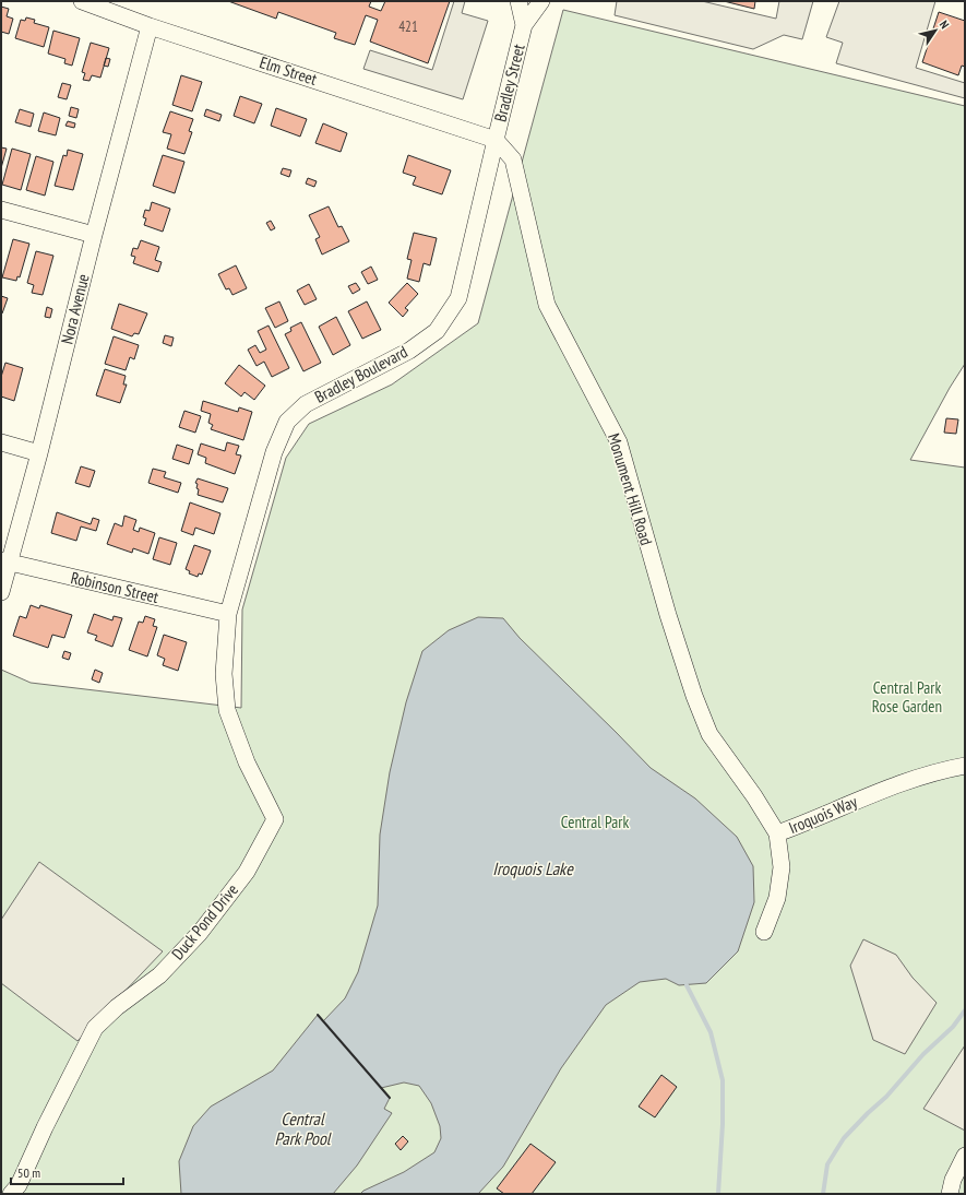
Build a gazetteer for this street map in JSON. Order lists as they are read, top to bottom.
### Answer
{
  "streets": {
    "street": [
      "Elm Street",
      "Bradley Street",
      "Nora Avenue",
      "Bradley Boulevard",
      "Monument Hill Road",
      "Robinson Street",
      "Iroquois Way",
      "Duck Pond Drive"
    ]
  },
  "crossings": [
    ["Elm Street", "Bradley Street"],
    ["Elm Street", "Nora Avenue"],
    ["Elm Street", "Bradley Boulevard"],
    ["Elm Street", "Monument Hill Road"],
    ["Bradley Street", "Bradley Boulevard"],
    ["Bradley Street", "Monument Hill Road"],
    ["Nora Avenue", "Robinson Street"],
    ["Bradley Boulevard", "Monument Hill Road"],
    ["Bradley Boulevard", "Robinson Street"],
    ["Bradley Boulevard", "Duck Pond Drive"],
    ["Monument Hill Road", "Iroquois Way"],
    ["Robinson Street", "Duck Pond Drive"]
  ],
  "water": ["Iroquois Lake", "Central Park Pool"],
  "parks": ["Central Park Rose Garden", "Central Park"],
  "house_numbers": ["421"],
  "scale_bar": "50 m",
  "north": "top right"
}
